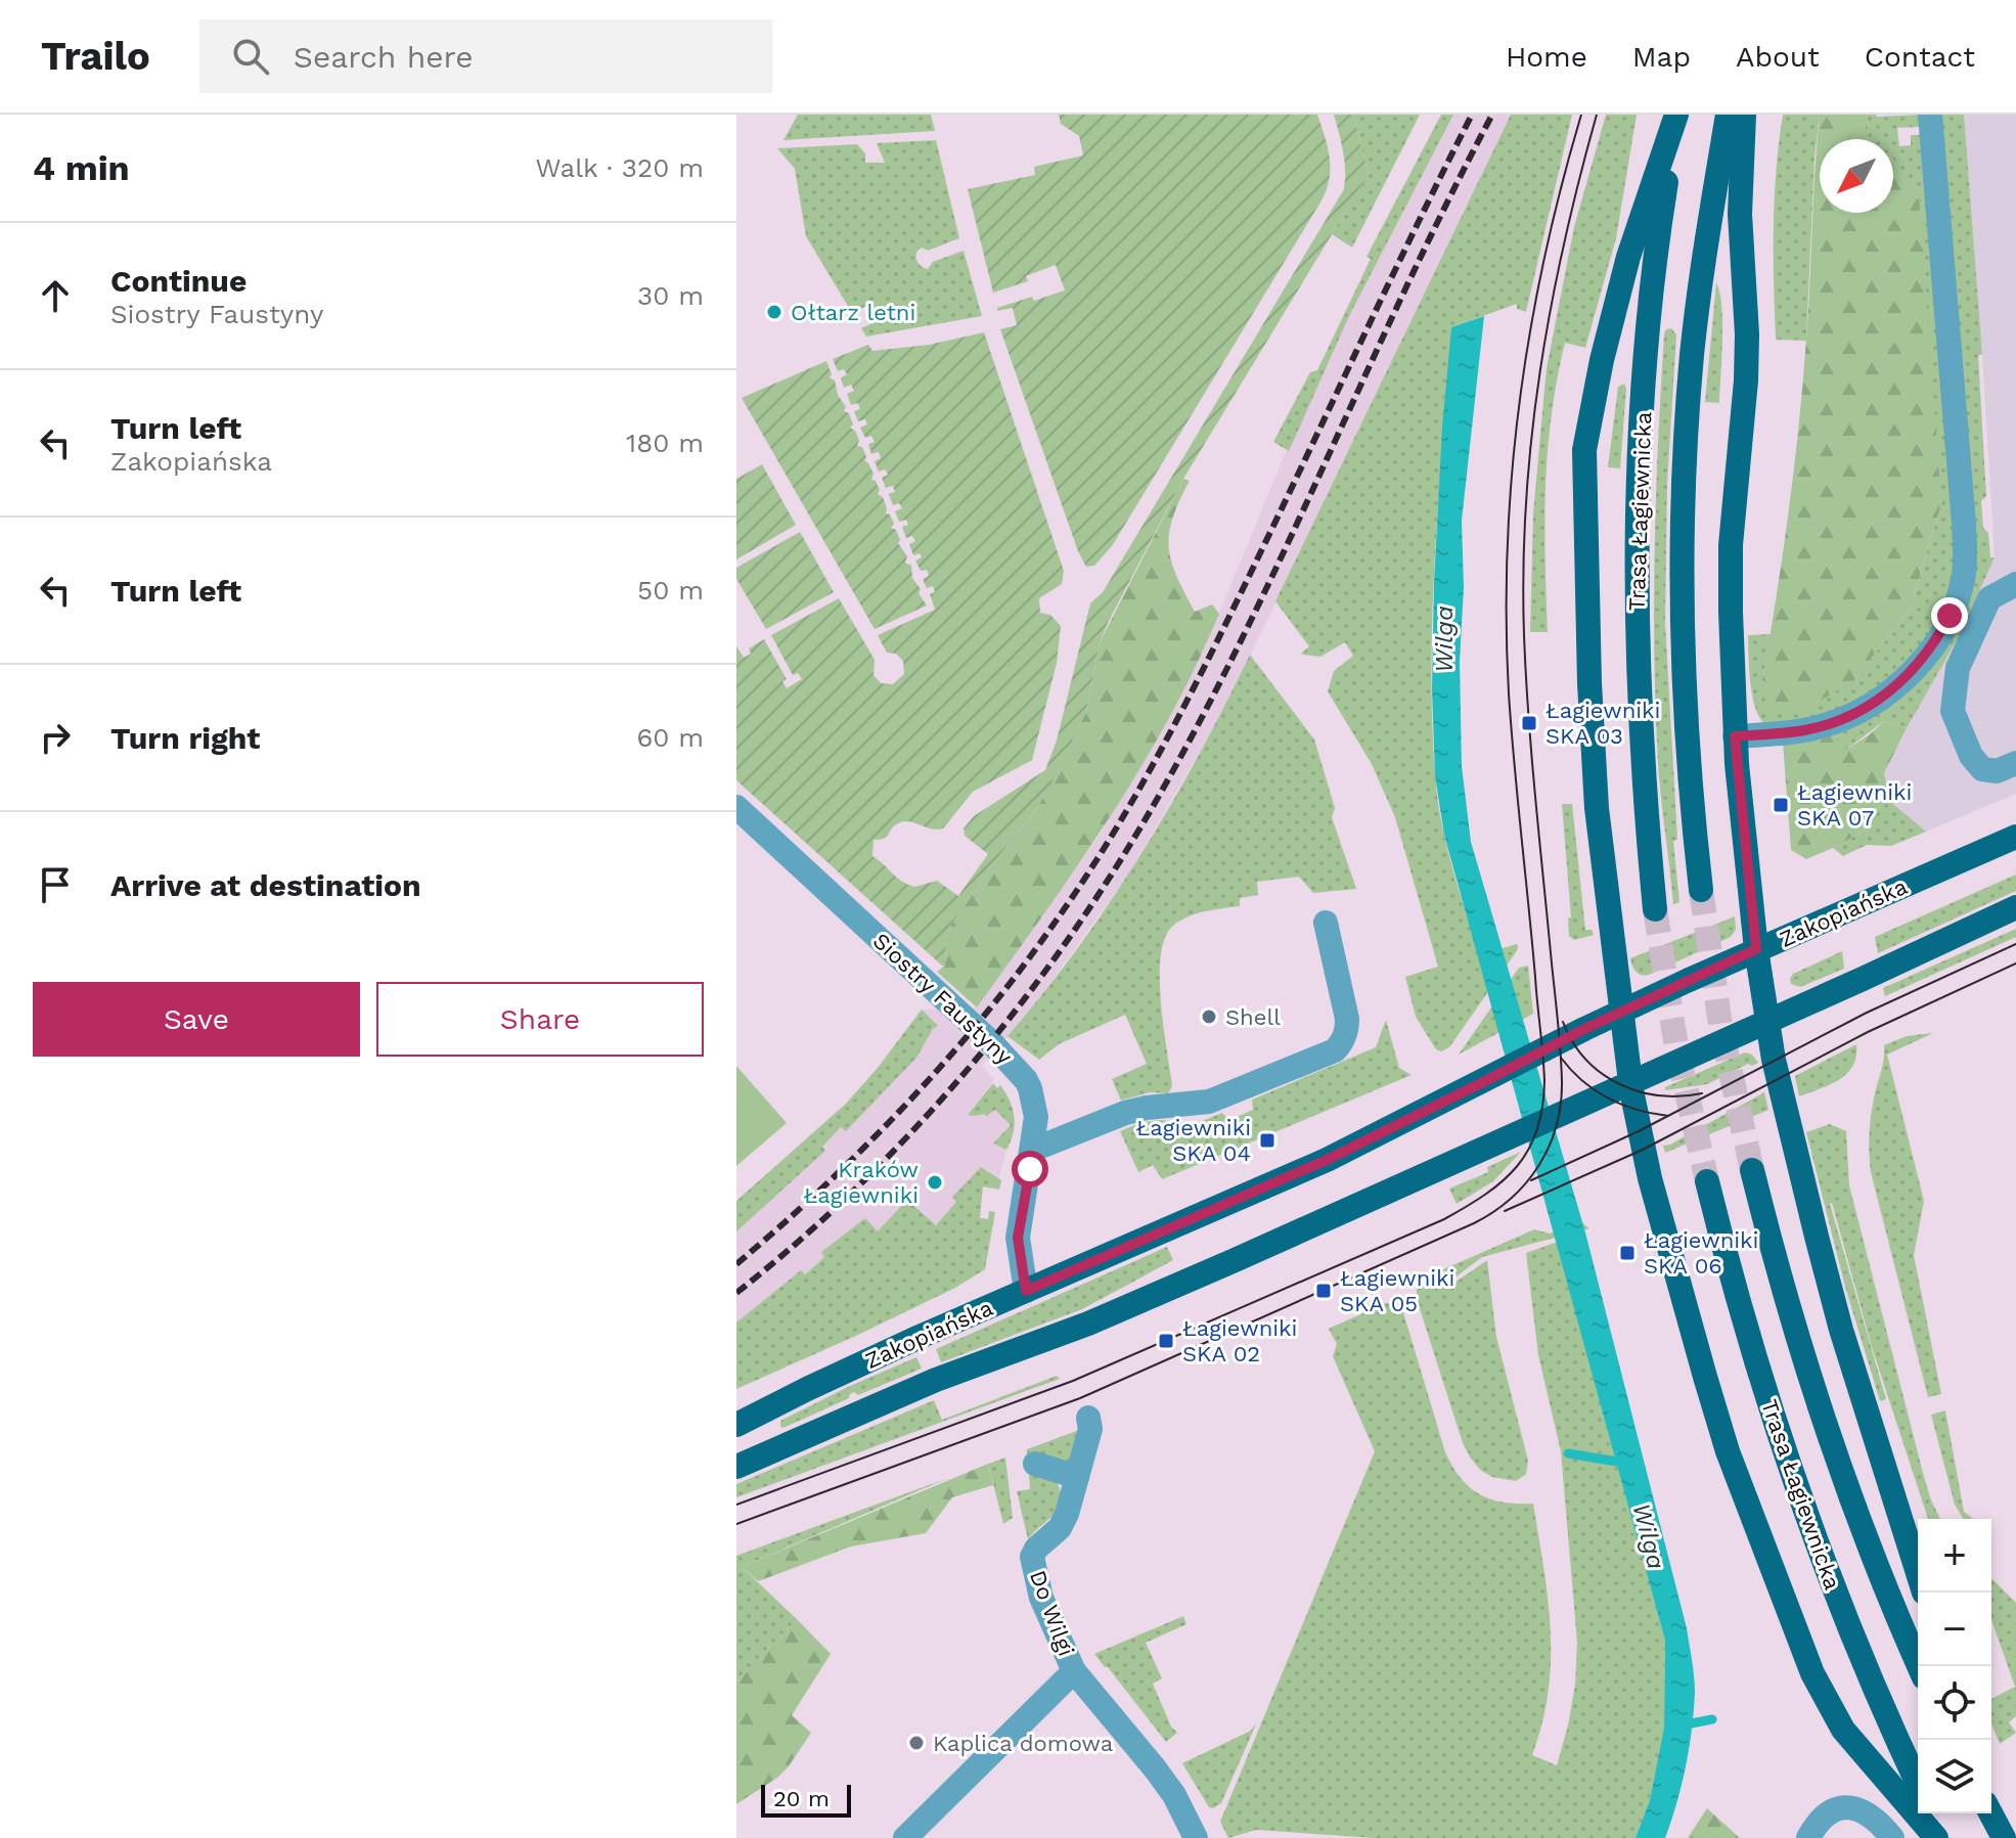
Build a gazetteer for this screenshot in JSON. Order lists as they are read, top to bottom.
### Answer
{
  "streets": {
    "main road": ["Trasa Łagiewnicka", "Zakopiańska"],
    "street": ["Siostry Faustyny", "Do Wilgi"]
  },
  "crossings": [
    ["Zakopiańska", "Siostry Faustyny"]
  ],
  "water": ["Wilga"],
  "places": {
    "other": [
      "Ołtarz letni",
      "Shell",
      "Kraków Łagiewniki",
      "Kaplica domowa"
    ],
    "transit": [
      "Łagiewniki SKA 03",
      "Łagiewniki SKA 07",
      "Łagiewniki SKA 04",
      "Łagiewniki SKA 06",
      "Łagiewniki SKA 05",
      "Łagiewniki SKA 02"
    ]
  },
  "scale_bar": "20 m",
  "north": "bottom left",
  "page": {
    "header": "Trailo",
    "search": "Search here",
    "nav": [
      "Home",
      "Map",
      "About",
      "Contact"
    ],
    "heading": ["4 min", "Walk · 320 m"],
    "list": [
      ["Continue", "Siostry Faustyny", "30 m"],
      ["Turn left", "Zakopiańska", "180 m"],
      ["Turn left", "50 m"],
      ["Turn right", "60 m"],
      "Arrive at destination"
    ],
    "buttons": ["Save", "Share"],
    "map_buttons": ["+", "−"],
    "scale": "20 m"
  }
}
